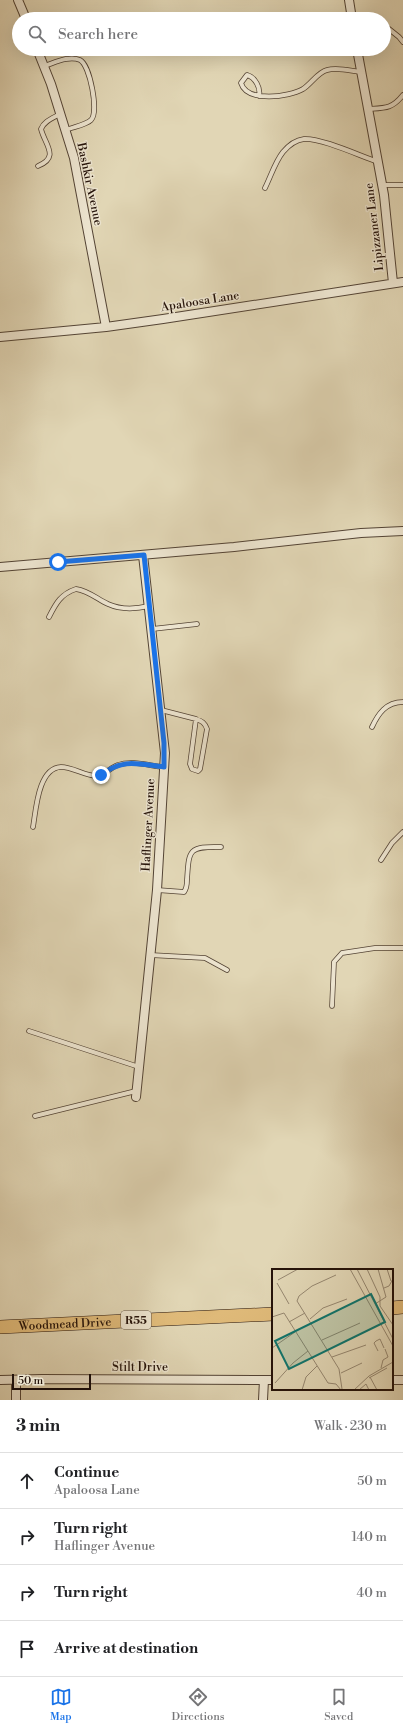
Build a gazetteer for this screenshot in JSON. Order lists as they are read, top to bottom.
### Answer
{
  "streets": {
    "main road": ["R55", "Woodmead Drive"],
    "street": [
      "Bashkir Avenue",
      "Lipizzaner Lane",
      "Apaloosa Lane",
      "Haflinger Avenue",
      "Stilt Drive"
    ]
  },
  "crossings": [
    ["Bashkir Avenue", "Apaloosa Lane"],
    ["Lipizzaner Lane", "Apaloosa Lane"]
  ],
  "scale_bar": "50 m",
  "page": {
    "search": "Search here",
    "scale": "50 m",
    "heading": ["3 min", "Walk · 230 m"],
    "list": [
      ["Continue", "Apaloosa Lane", "50 m"],
      ["Turn right", "Haflinger Avenue", "140 m"],
      ["Turn right", "40 m"],
      "Arrive at destination"
    ],
    "nav": ["Map", "Directions", "Saved"]
  }
}
